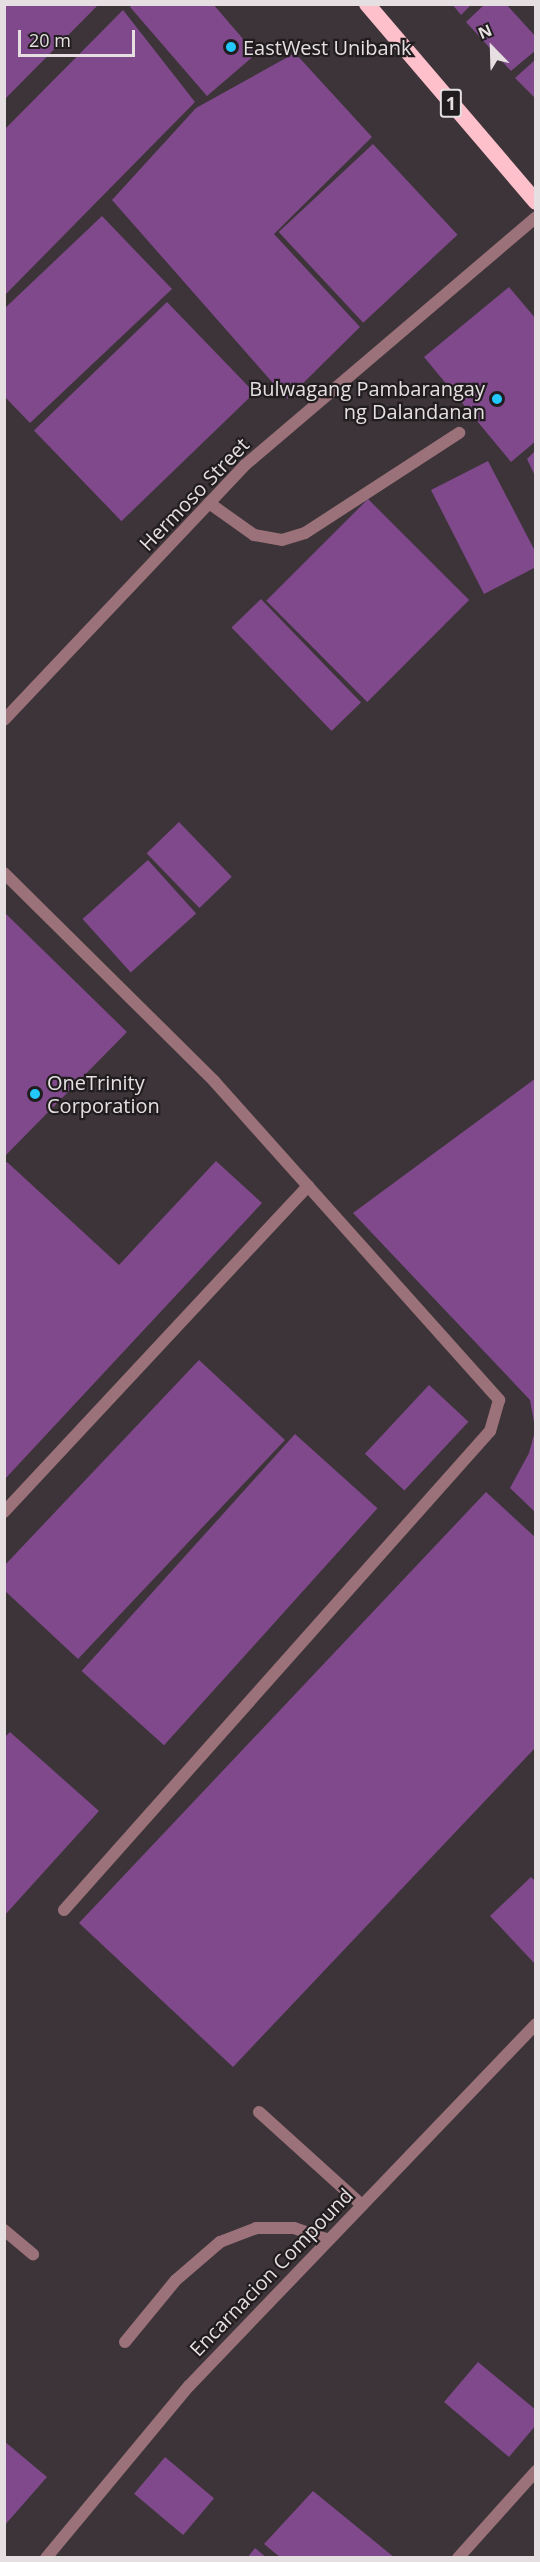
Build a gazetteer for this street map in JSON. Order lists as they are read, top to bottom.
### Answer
{
  "streets": {
    "highway": ["1"],
    "street": ["Hermoso Street", "Encarnacion Compound"]
  },
  "places": ["EastWest Unibank", "Bulwagang Pambarangay ng Dalandanan", "OneTrinity Corporation"],
  "scale_bar": "20 m",
  "north": "top left"
}
